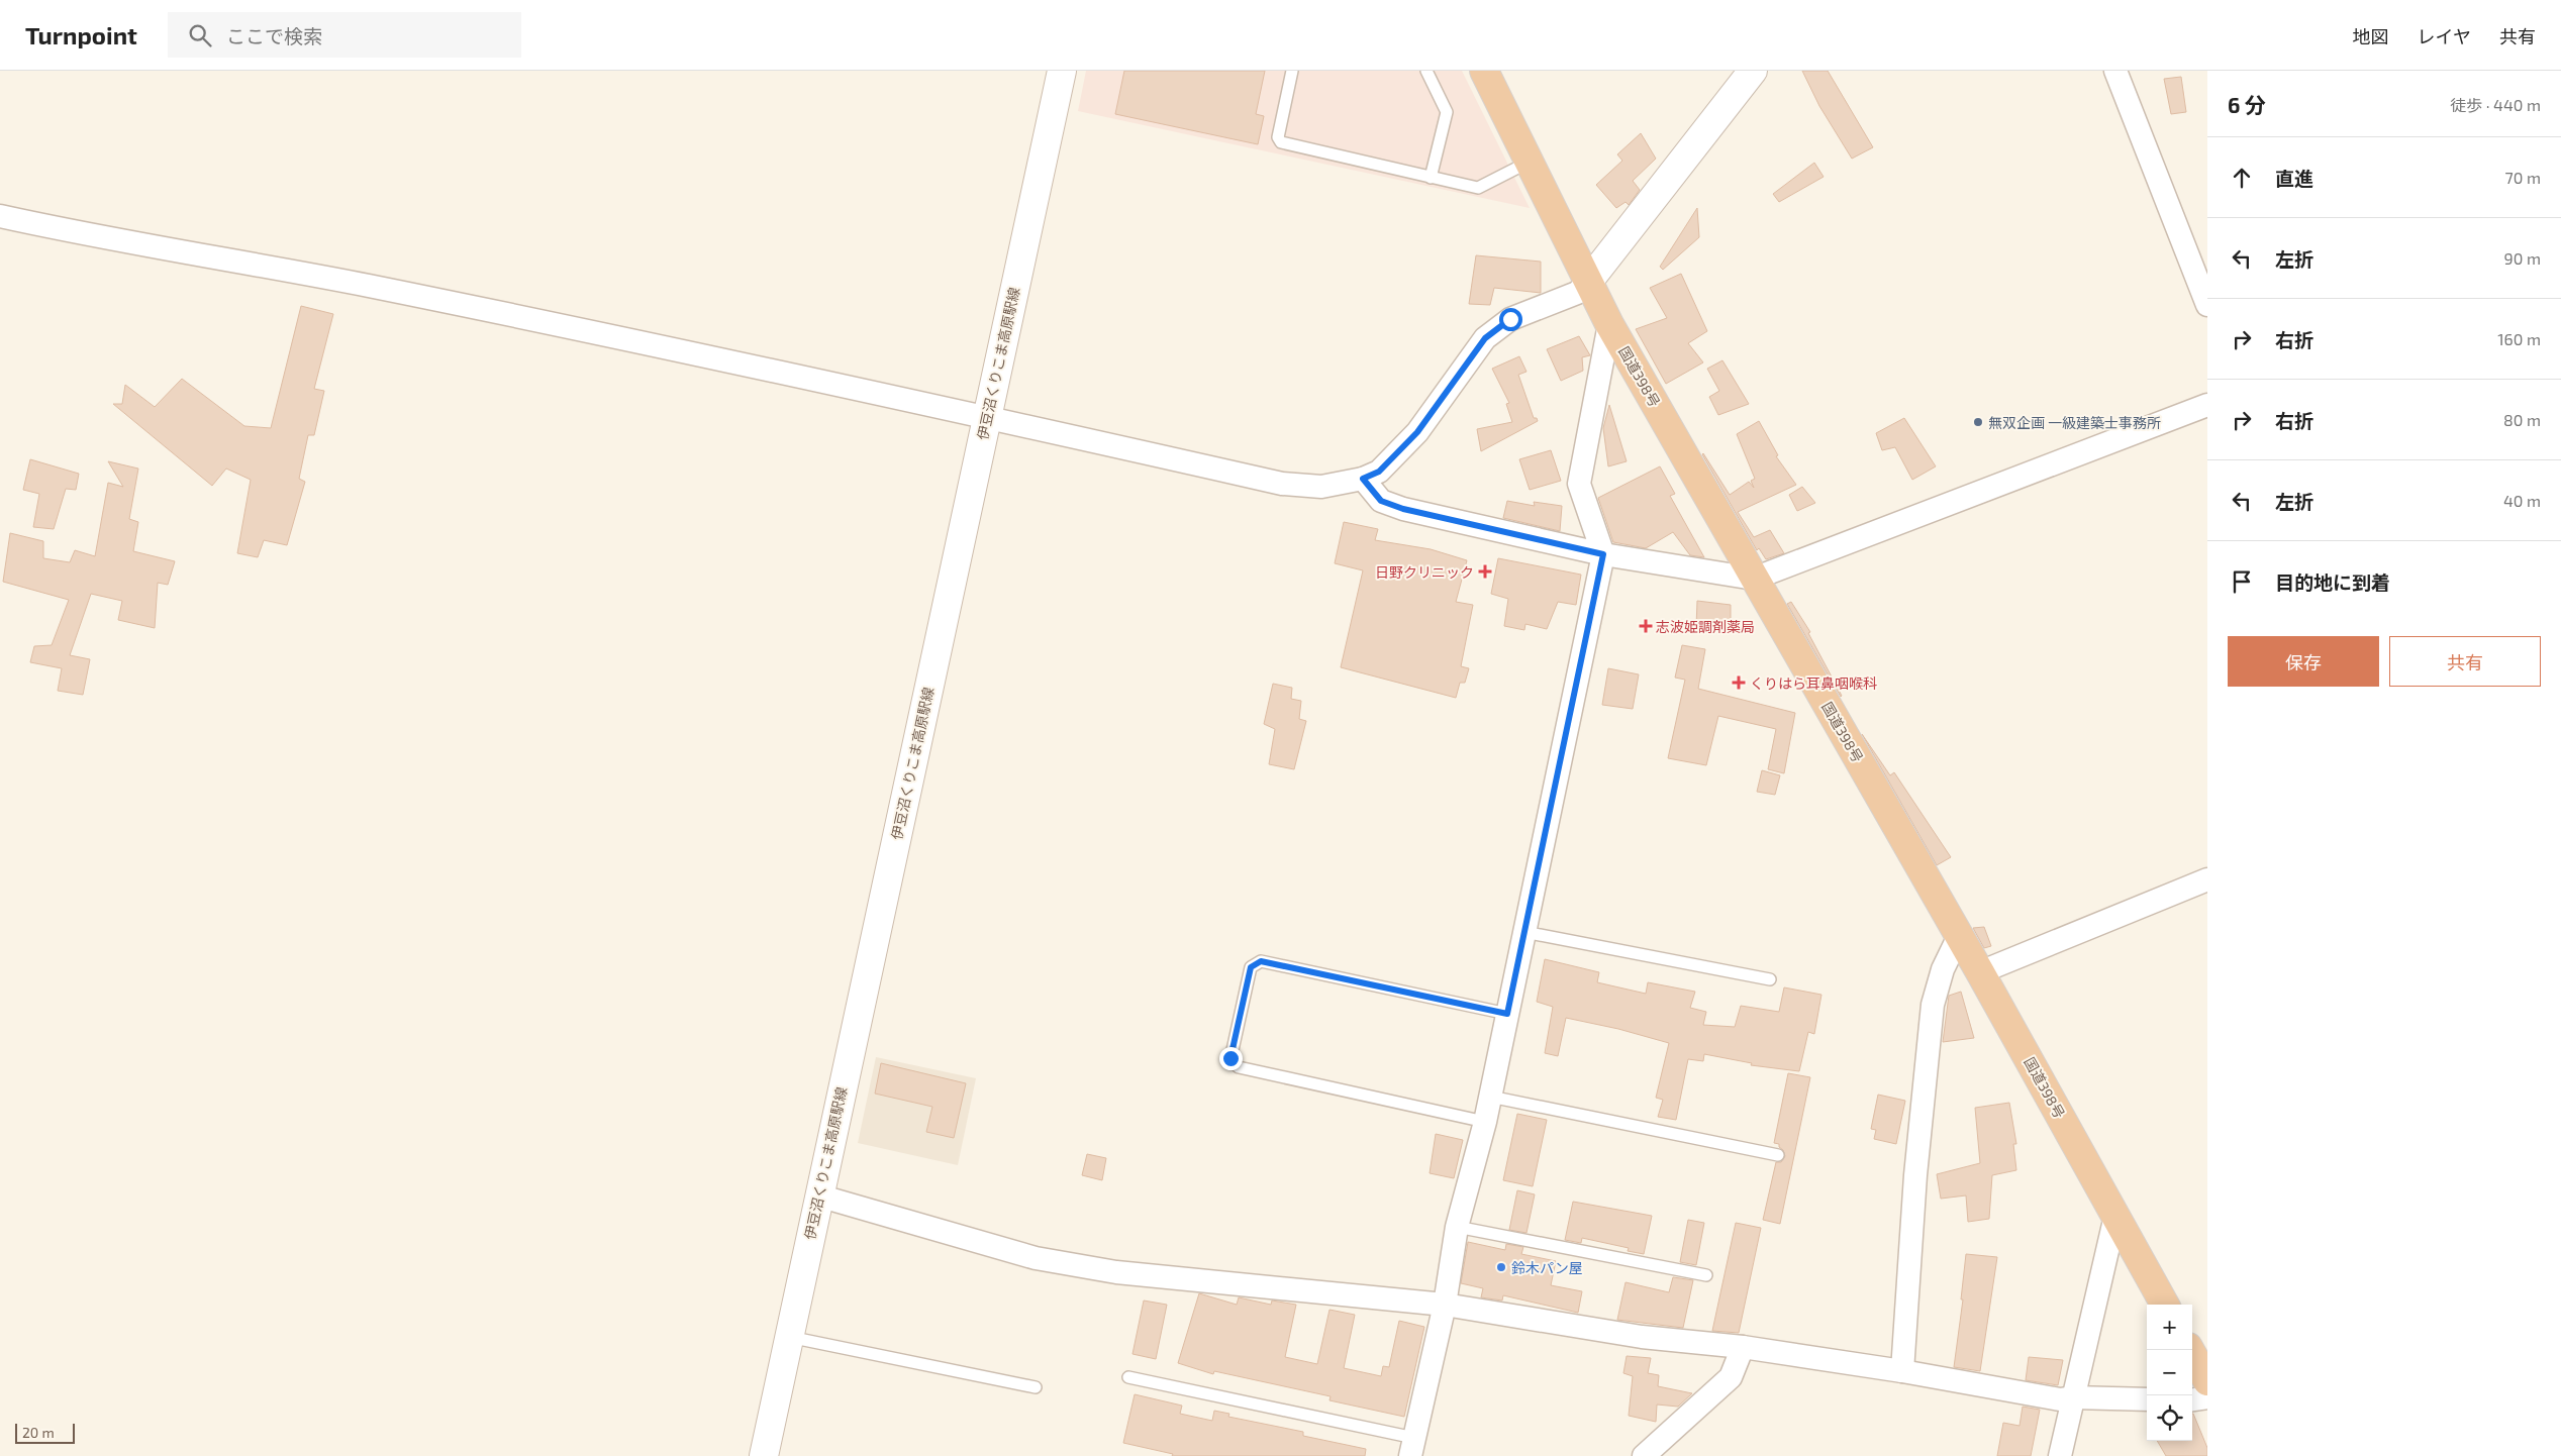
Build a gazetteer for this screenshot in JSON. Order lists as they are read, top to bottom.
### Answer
{
  "streets": {
    "highway": ["国道398号"],
    "main road": ["伊豆沼くりこま高原駅線"]
  },
  "places": {
    "other": ["無双企画 一級建築士事務所", "鈴木パン屋"],
    "health": ["日野クリニック", "志波姫調剤薬局", "くりはら耳鼻咽喉科"]
  },
  "scale_bar": "20 m",
  "page": {
    "header": "Turnpoint",
    "search": "ここで検索",
    "nav": ["地図", "レイヤ", "共有"],
    "heading": ["6 分", "徒歩 · 440 m"],
    "list": [
      ["直進", "70 m"],
      ["左折", "90 m"],
      ["右折", "160 m"],
      ["右折", "80 m"],
      ["左折", "40 m"],
      "目的地に到着"
    ],
    "buttons": ["保存", "共有"],
    "map_buttons": ["+", "−"],
    "scale": "20 m"
  }
}
